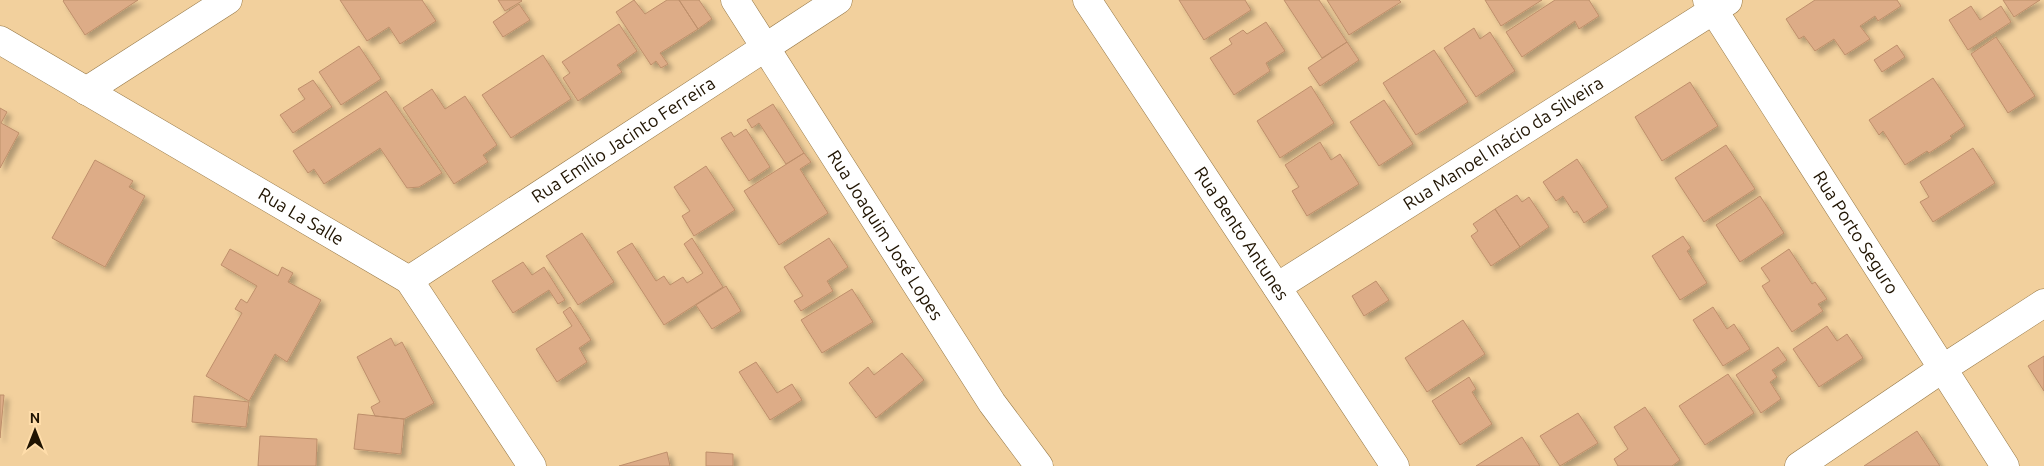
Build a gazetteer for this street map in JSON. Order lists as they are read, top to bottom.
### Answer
{
  "streets": {
    "street": [
      "Rua Emílio Jacinto Ferreira",
      "Rua Manoel Inácio da Silveira",
      "Rua La Salle",
      "Rua Bento Antunes",
      "Rua Porto Seguro",
      "Rua Joaquim José Lopes"
    ]
  },
  "crossings": [
    ["Rua Emílio Jacinto Ferreira", "Rua La Salle"],
    ["Rua Emílio Jacinto Ferreira", "Rua Joaquim José Lopes"],
    ["Rua Manoel Inácio da Silveira", "Rua Bento Antunes"],
    ["Rua Manoel Inácio da Silveira", "Rua Porto Seguro"]
  ],
  "north": "top"
}
